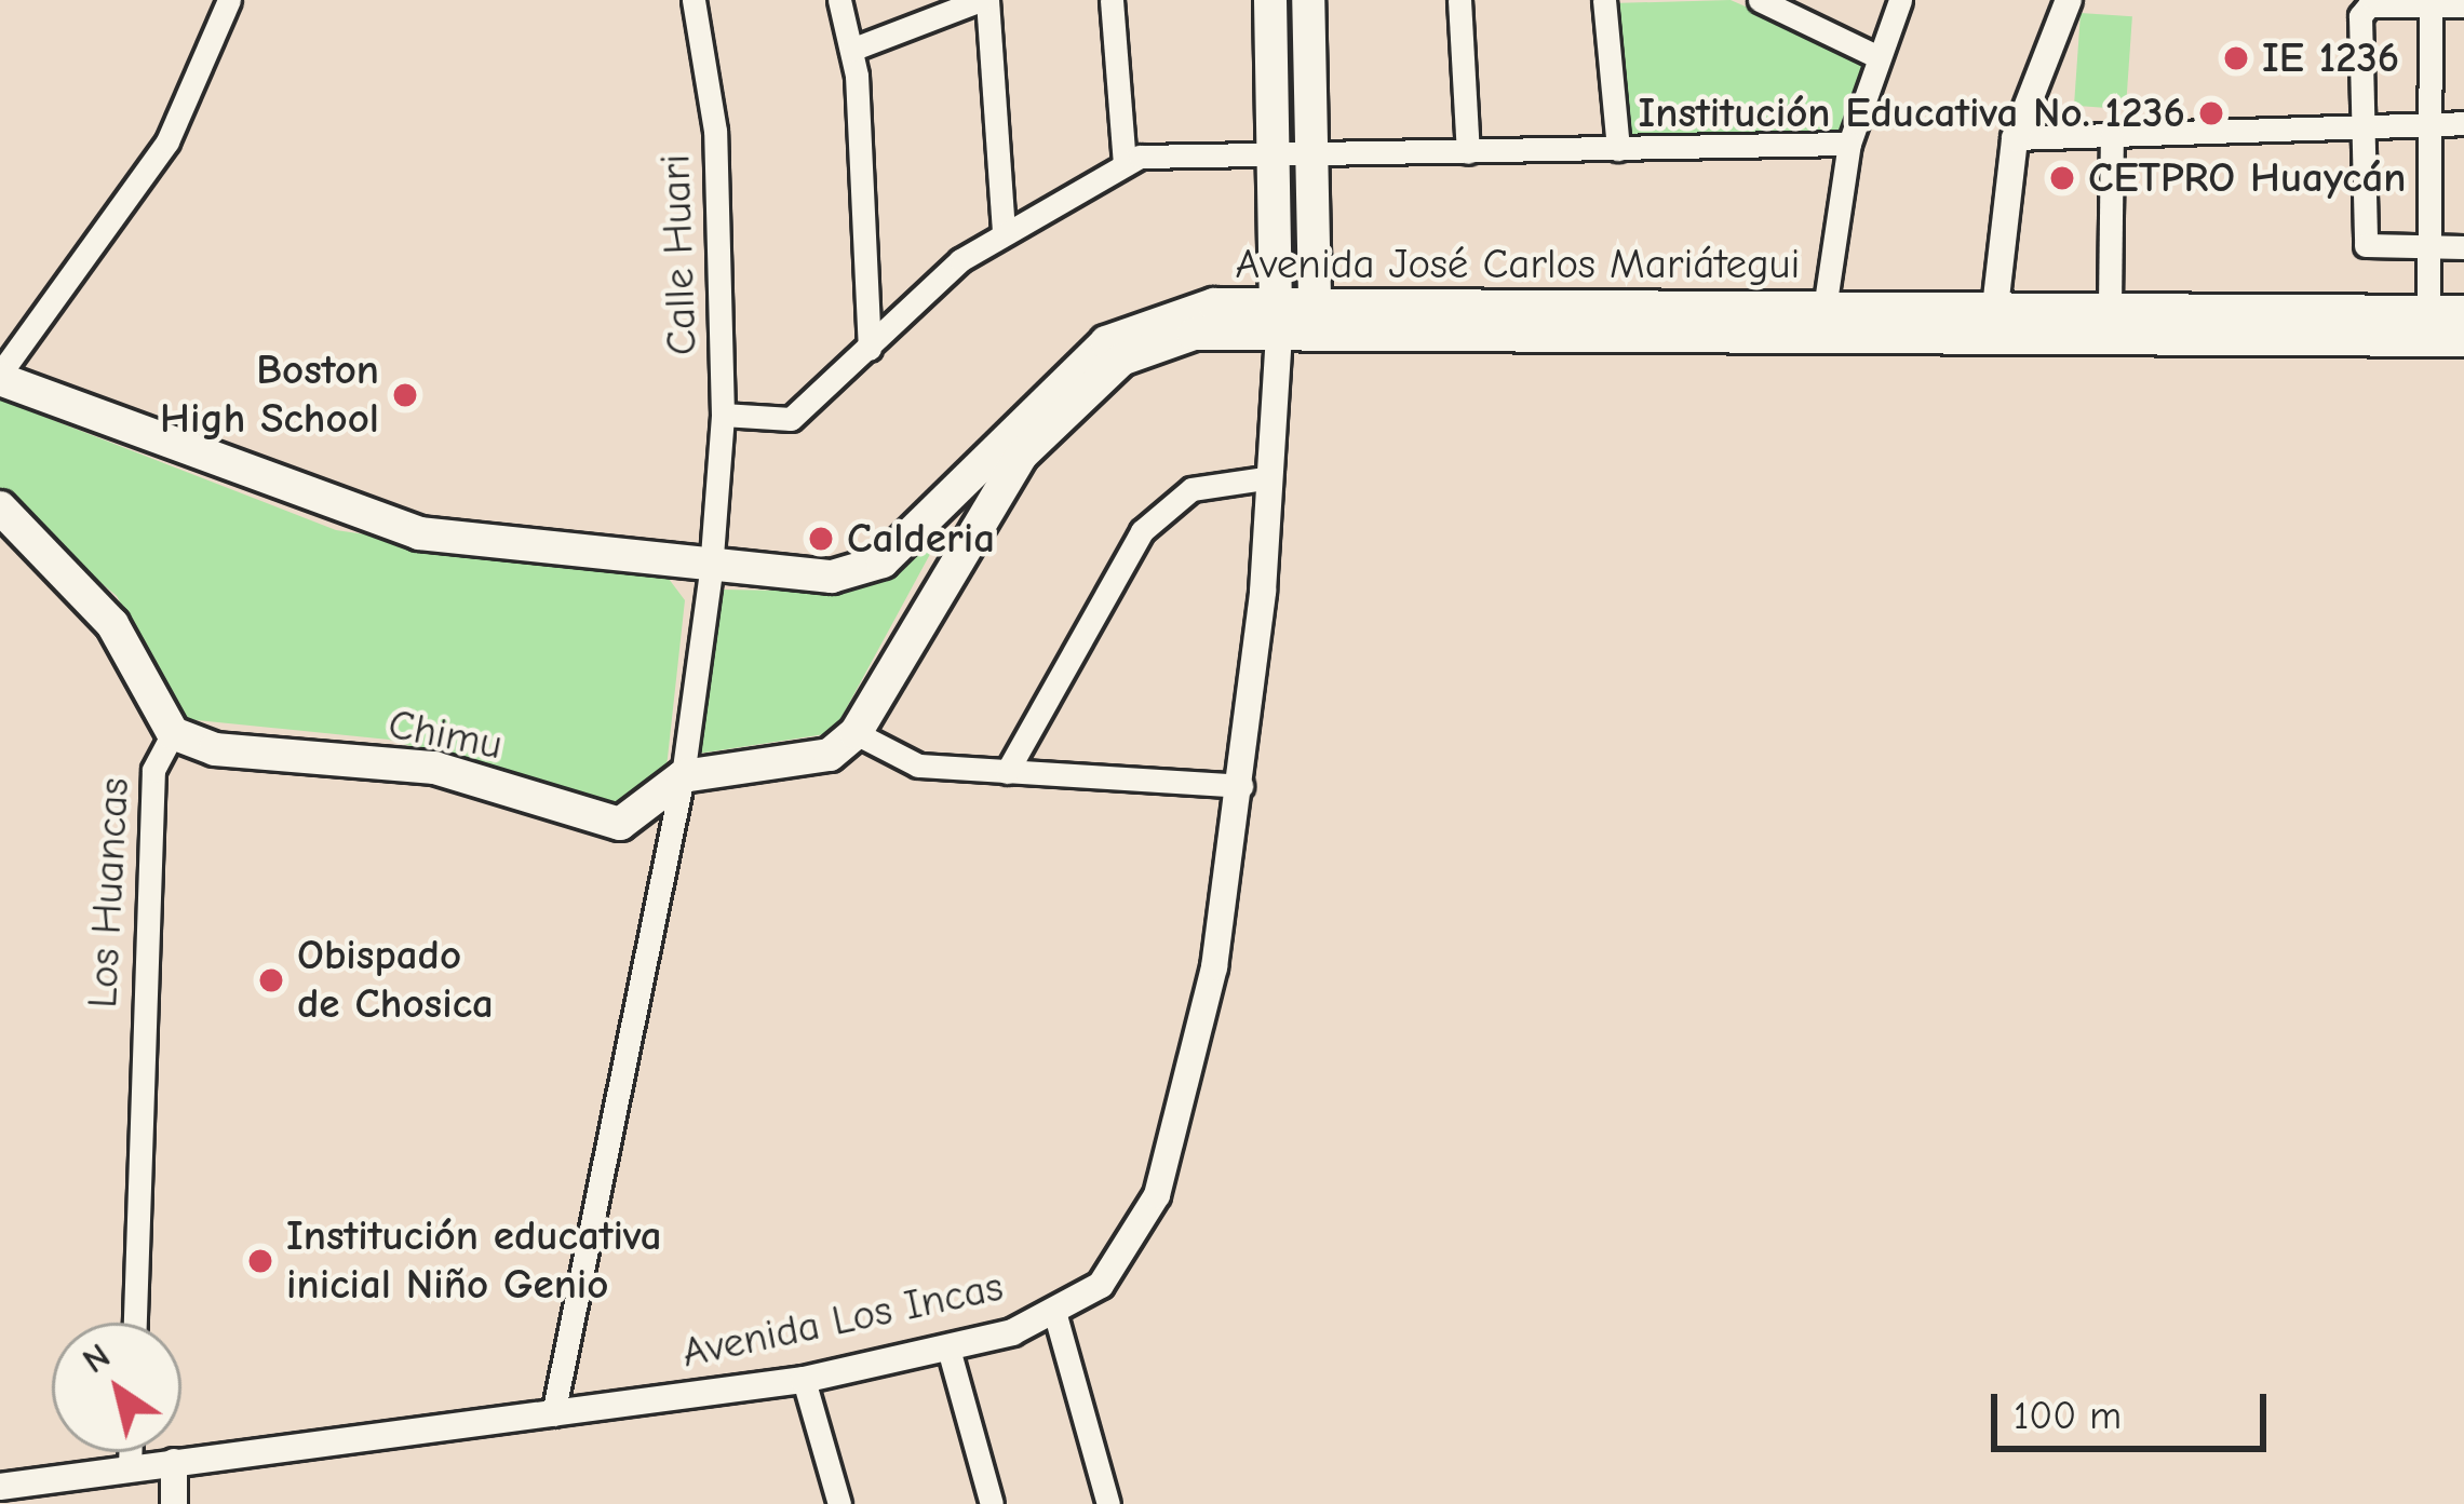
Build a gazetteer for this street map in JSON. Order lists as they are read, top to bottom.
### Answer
{
  "streets": {
    "main road": [
      "Avenida José Carlos Mariátegui",
      "Chimu",
      "Los Huancas",
      "Avenida Los Incas"
    ],
    "street": ["Calle Huari"]
  },
  "crossings": [
    ["Calle Huari", "Avenida José Carlos Mariátegui"],
    ["Calle Huari", "Chimu"],
    ["Calle Huari", "Avenida Los Incas"],
    ["Avenida José Carlos Mariátegui", "Avenida Los Incas"],
    ["Chimu", "Los Huancas"]
  ],
  "places": [
    "IE 1236",
    "Institución Educativa No. 1236",
    "CETPRO Huaycán",
    "Boston High School",
    "Calderia",
    "Obispado de Chosica",
    "Institución educativa inicial Niño Genio"
  ],
  "scale_bar": "100 m",
  "north": "top left"
}
